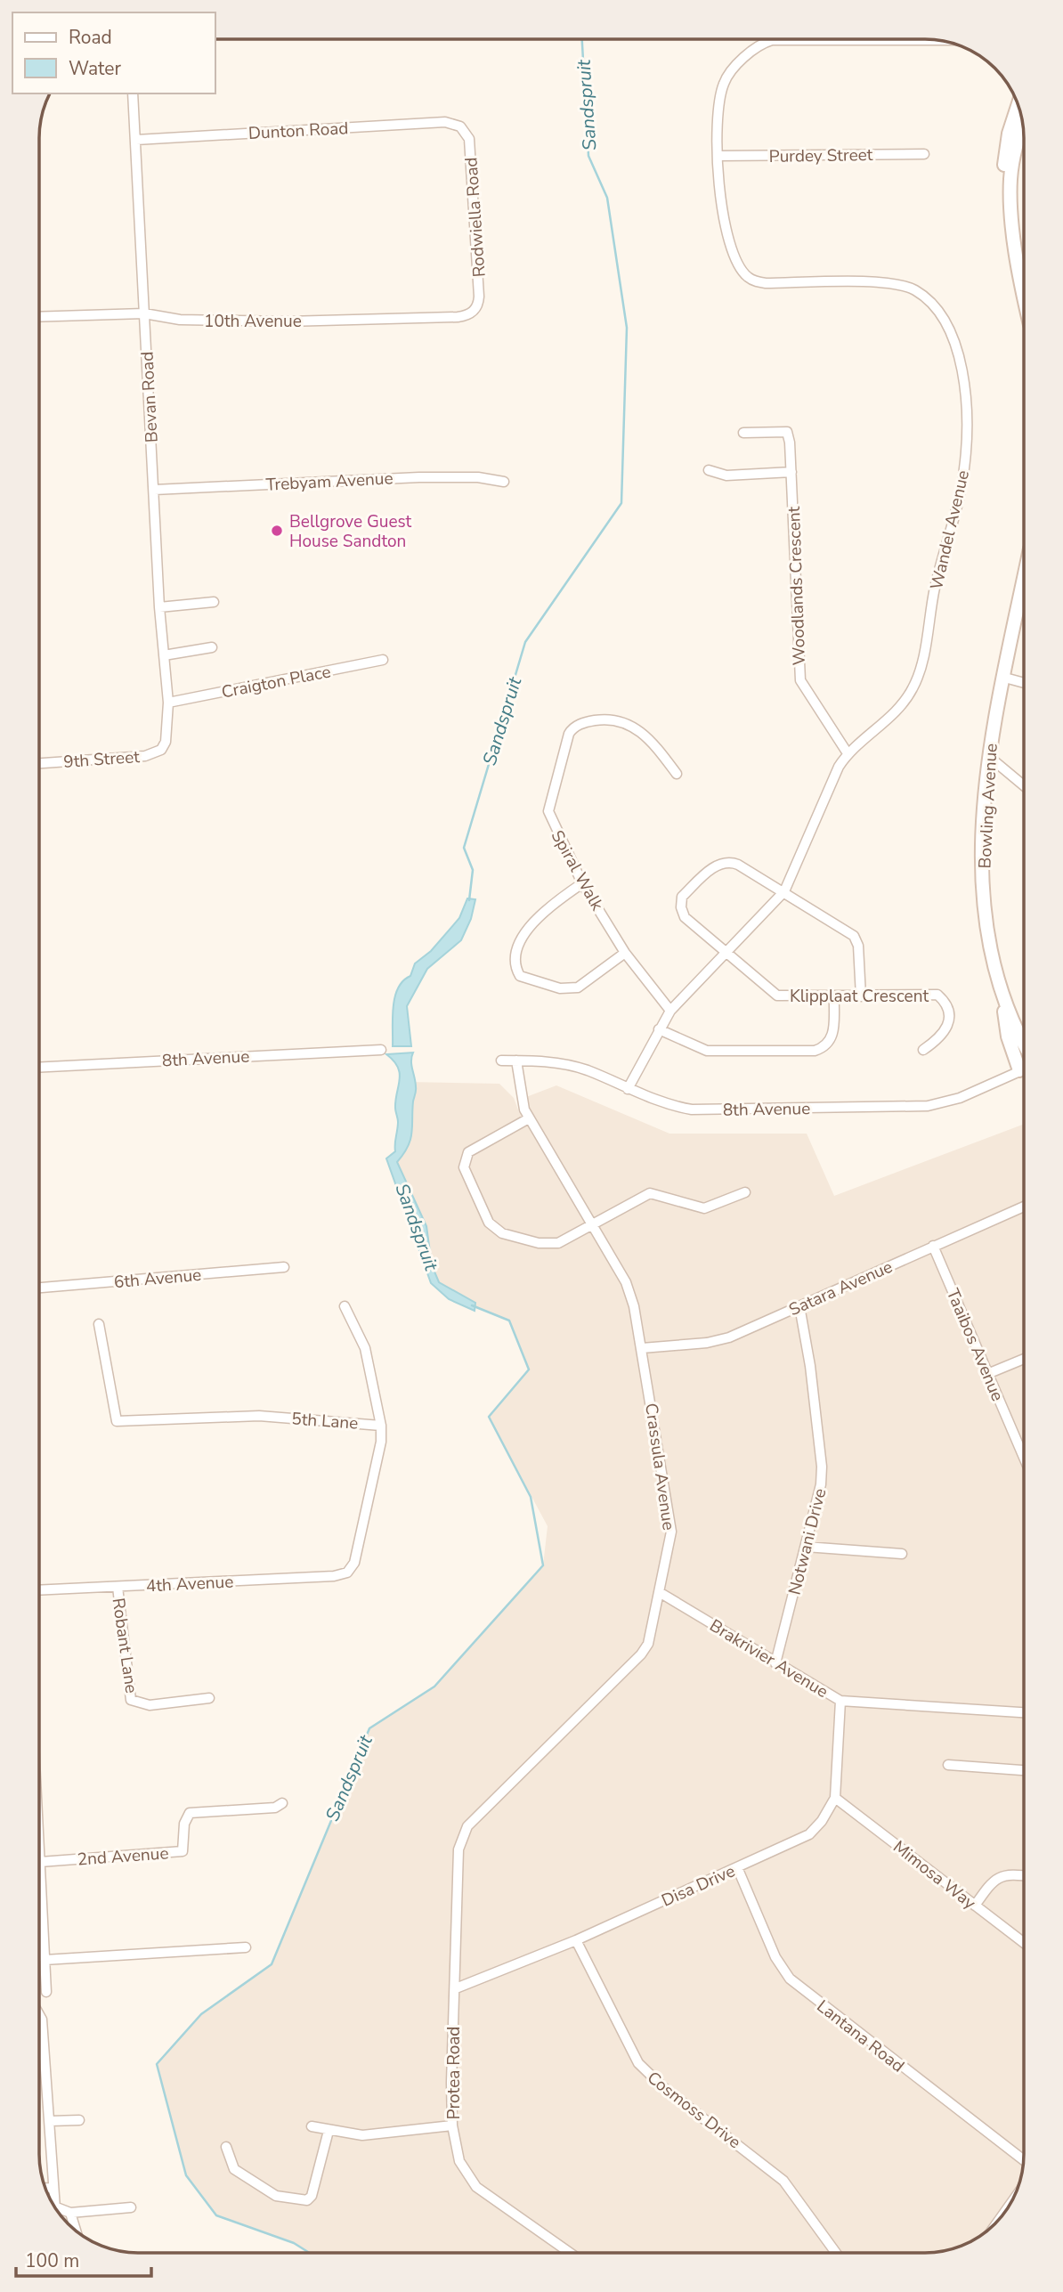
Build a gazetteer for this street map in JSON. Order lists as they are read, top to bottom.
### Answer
{
  "streets": {
    "main road": ["Bowling Avenue"],
    "street": [
      "Dunton Road",
      "Purdey Street",
      "Rodwiella Road",
      "10th Avenue",
      "Bevan Road",
      "Trebyam Avenue",
      "Wandel Avenue",
      "Woodlands Crescent",
      "Craigton Place",
      "9th Street",
      "Spiral Walk",
      "Klipplaat Crescent",
      "8th Avenue",
      "6th Avenue",
      "Satara Avenue",
      "Taaibos Avenue",
      "5th Lane",
      "Crassula Avenue",
      "Notwani Drive",
      "4th Avenue",
      "Robant Lane",
      "Brakrivier Avenue",
      "2nd Avenue",
      "Mimosa Way",
      "Disa Drive",
      "Lantana Road",
      "Protea Road",
      "Cosmoss Drive"
    ]
  },
  "crossings": [
    ["Dunton Road", "Rodwiella Road"],
    ["Dunton Road", "Bevan Road"],
    ["Purdey Street", "Wandel Avenue"],
    ["Rodwiella Road", "10th Avenue"],
    ["10th Avenue", "Bevan Road"],
    ["Bevan Road", "Trebyam Avenue"],
    ["Bevan Road", "Craigton Place"],
    ["Bevan Road", "9th Street"],
    ["Wandel Avenue", "Woodlands Crescent"],
    ["Wandel Avenue", "Spiral Walk"],
    ["Wandel Avenue", "Klipplaat Crescent"],
    ["Wandel Avenue", "8th Avenue"],
    ["Craigton Place", "9th Street"],
    ["8th Avenue", "Crassula Avenue"],
    ["Satara Avenue", "Taaibos Avenue"],
    ["Satara Avenue", "Crassula Avenue"],
    ["Satara Avenue", "Notwani Drive"],
    ["5th Lane", "4th Avenue"],
    ["Crassula Avenue", "Brakrivier Avenue"],
    ["Crassula Avenue", "Protea Road"],
    ["Notwani Drive", "Brakrivier Avenue"],
    ["4th Avenue", "Robant Lane"],
    ["Mimosa Way", "Disa Drive"],
    ["Disa Drive", "Lantana Road"],
    ["Disa Drive", "Protea Road"],
    ["Disa Drive", "Cosmoss Drive"]
  ],
  "water": ["Sandspruit"],
  "places": ["Bellgrove Guest House Sandton"],
  "legend": ["Road", "Water"],
  "scale_bar": "100 m"
}
